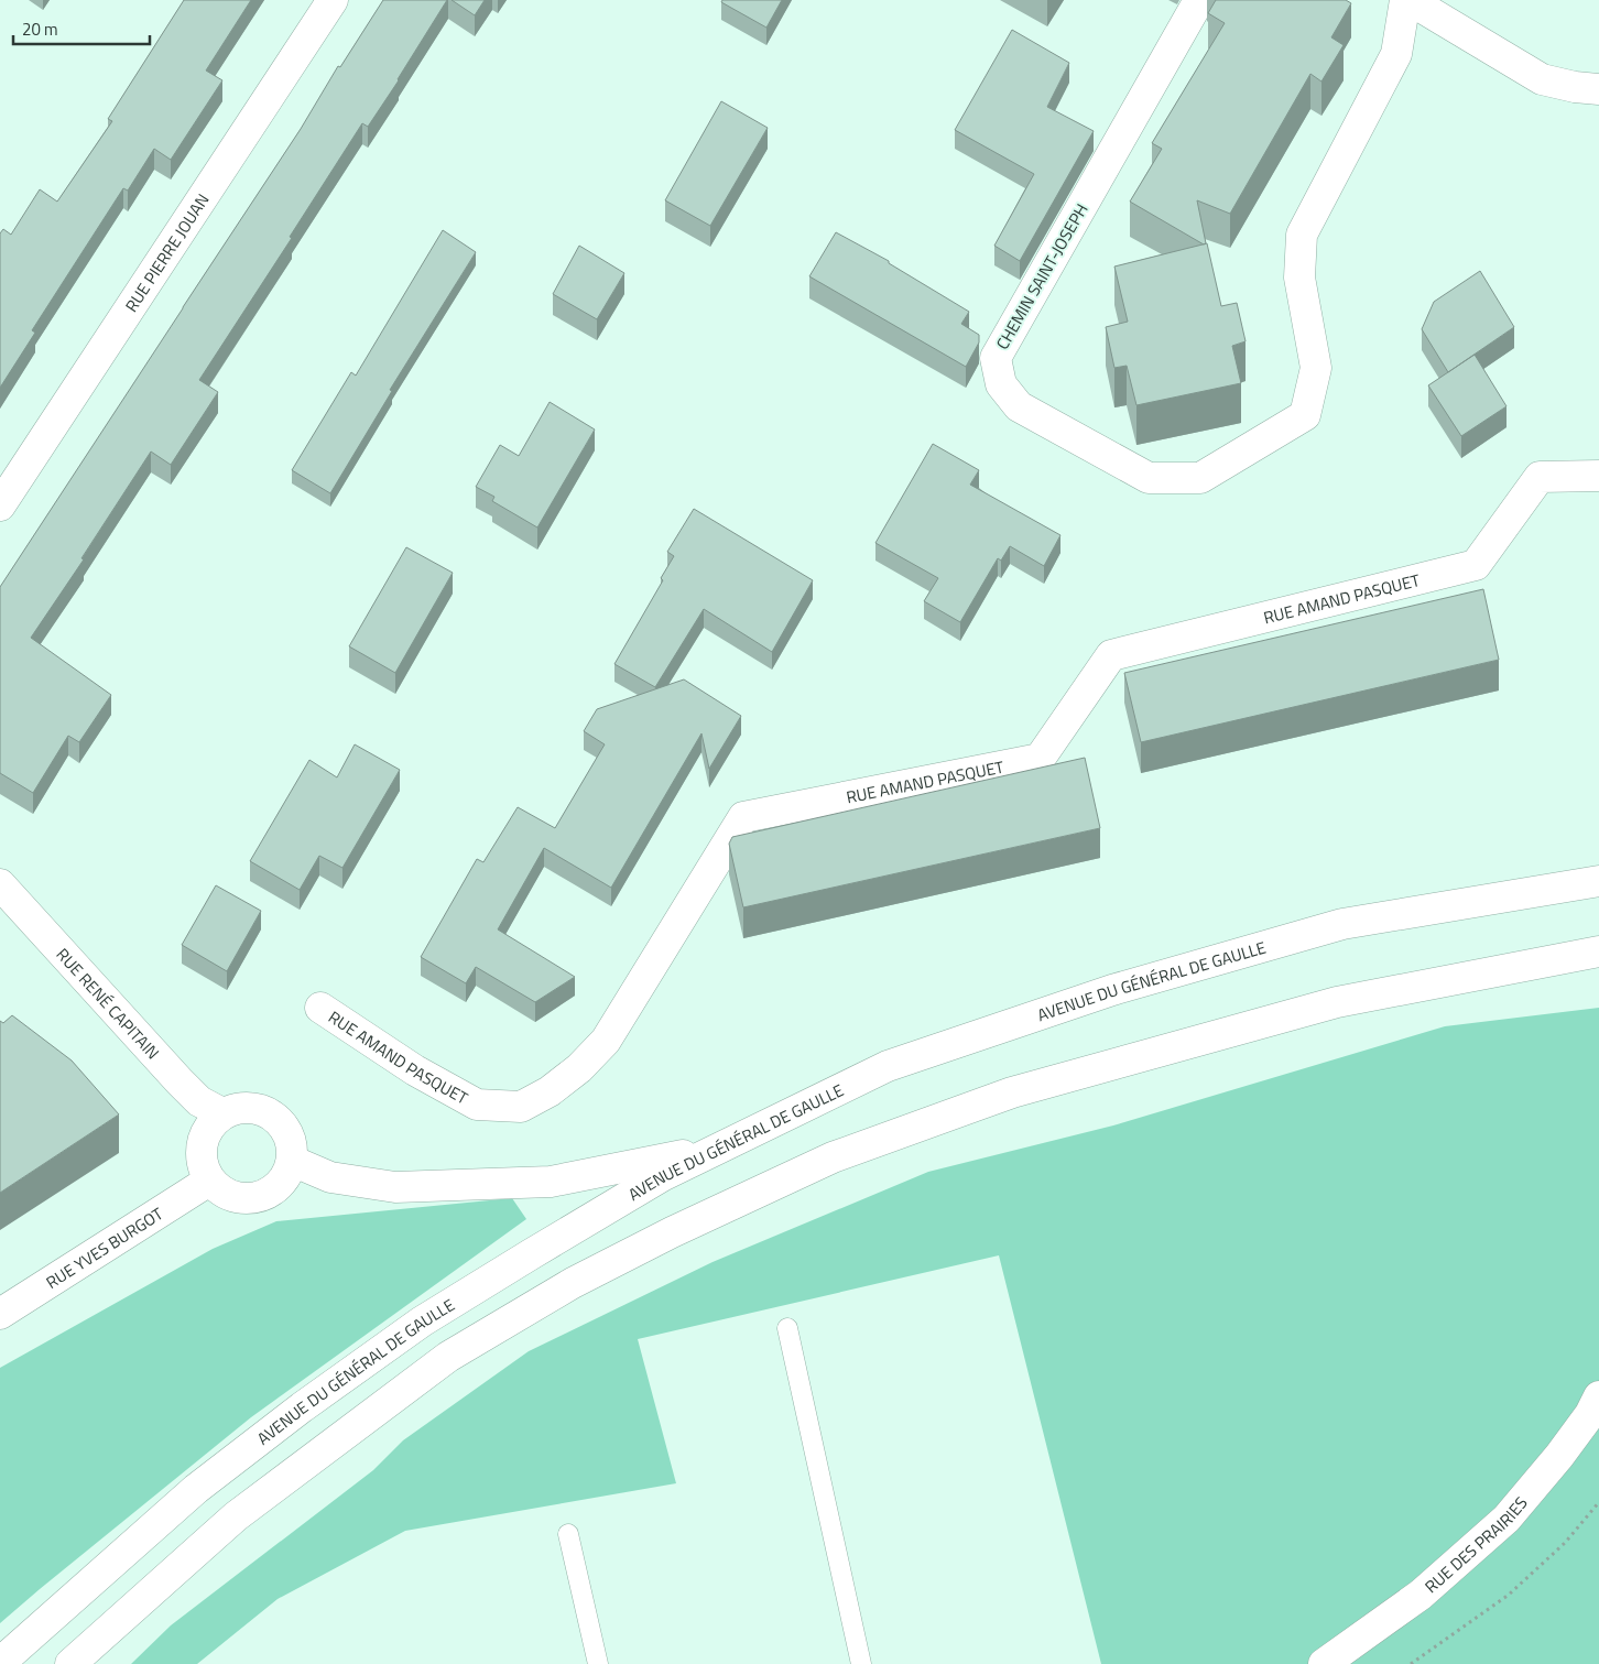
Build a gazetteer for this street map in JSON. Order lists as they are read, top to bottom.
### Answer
{
  "streets": {
    "street": [
      "RUE PIERRE JOUAN",
      "CHEMIN SAINT-JOSEPH",
      "RUE AMAND PASQUET",
      "AVENUE DU GÉNÉRAL DE GAULLE",
      "RUE RENÉ CAPITAIN",
      "RUE YVES BURGOT",
      "RUE DES PRAIRIES"
    ]
  },
  "crossings": [
    ["RUE RENÉ CAPITAIN", "RUE YVES BURGOT"]
  ],
  "scale_bar": "20 m"
}
